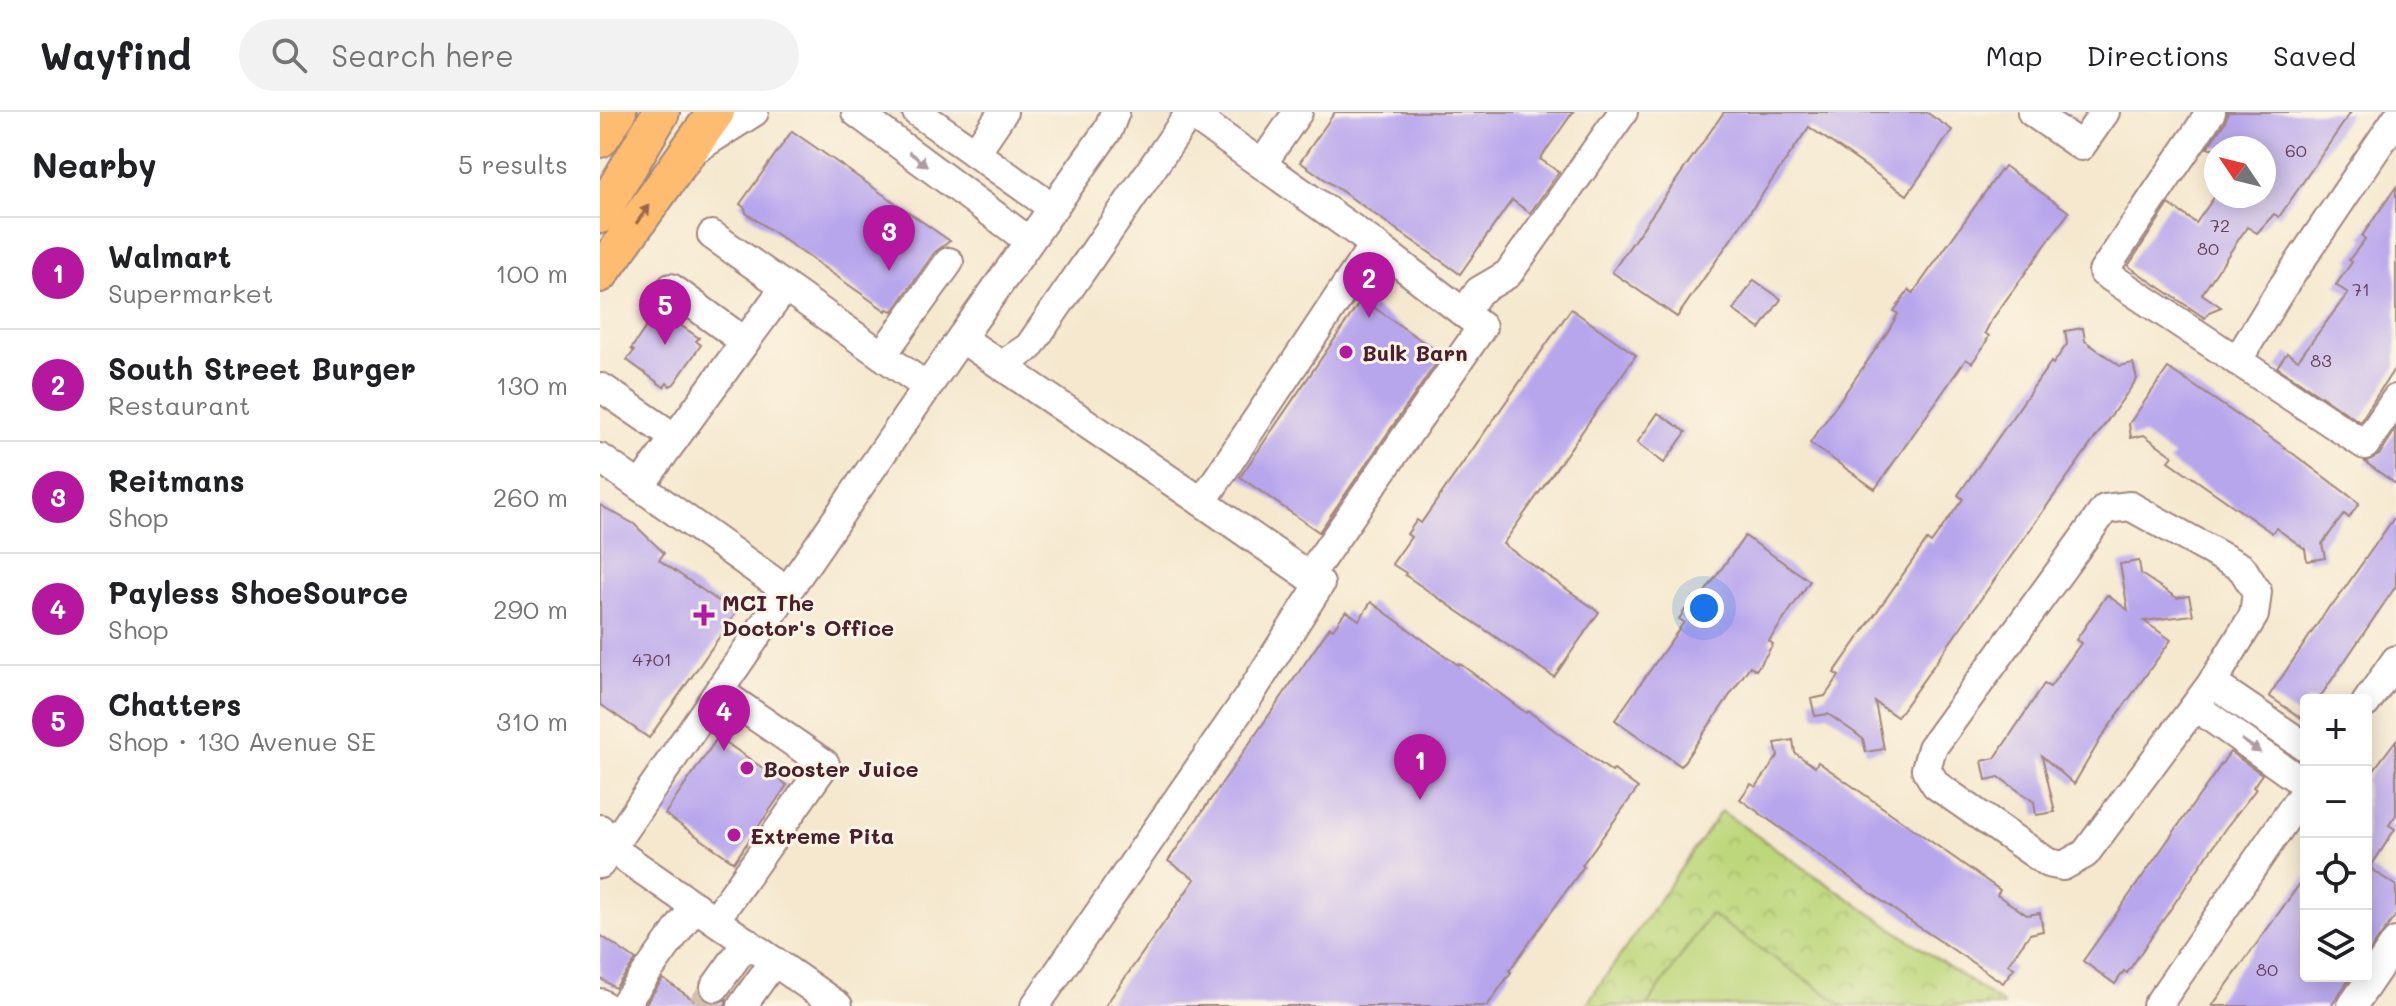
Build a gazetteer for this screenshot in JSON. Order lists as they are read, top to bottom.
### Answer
{
  "places": {
    "other": ["Bulk Barn", "Booster Juice", "Extreme Pita"],
    "health": ["MCI The Doctor's Office"]
  },
  "house_numbers": [
    "60",
    "72",
    "80",
    "71",
    "83",
    "4701",
    "80"
  ],
  "north": "top left",
  "page": {
    "header": "Wayfind",
    "search": "Search here",
    "nav": ["Map", "Directions", "Saved"],
    "heading": ["Nearby", "5 results"],
    "pins": [
      "3",
      "2",
      "5",
      "4",
      "1"
    ],
    "list": [
      {
        "mark": "1",
        "name": "Walmart",
        "note": "Supermarket",
        "value": "100 m"
      },
      {
        "mark": "2",
        "name": "South Street Burger",
        "note": "Restaurant",
        "value": "130 m"
      },
      {
        "mark": "3",
        "name": "Reitmans",
        "note": "Shop",
        "value": "260 m"
      },
      {
        "mark": "4",
        "name": "Payless ShoeSource",
        "note": "Shop",
        "value": "290 m"
      },
      {
        "mark": "5",
        "name": "Chatters",
        "note": "Shop · 130 Avenue SE",
        "value": "310 m"
      }
    ],
    "map_buttons": ["+", "−"]
  }
}
